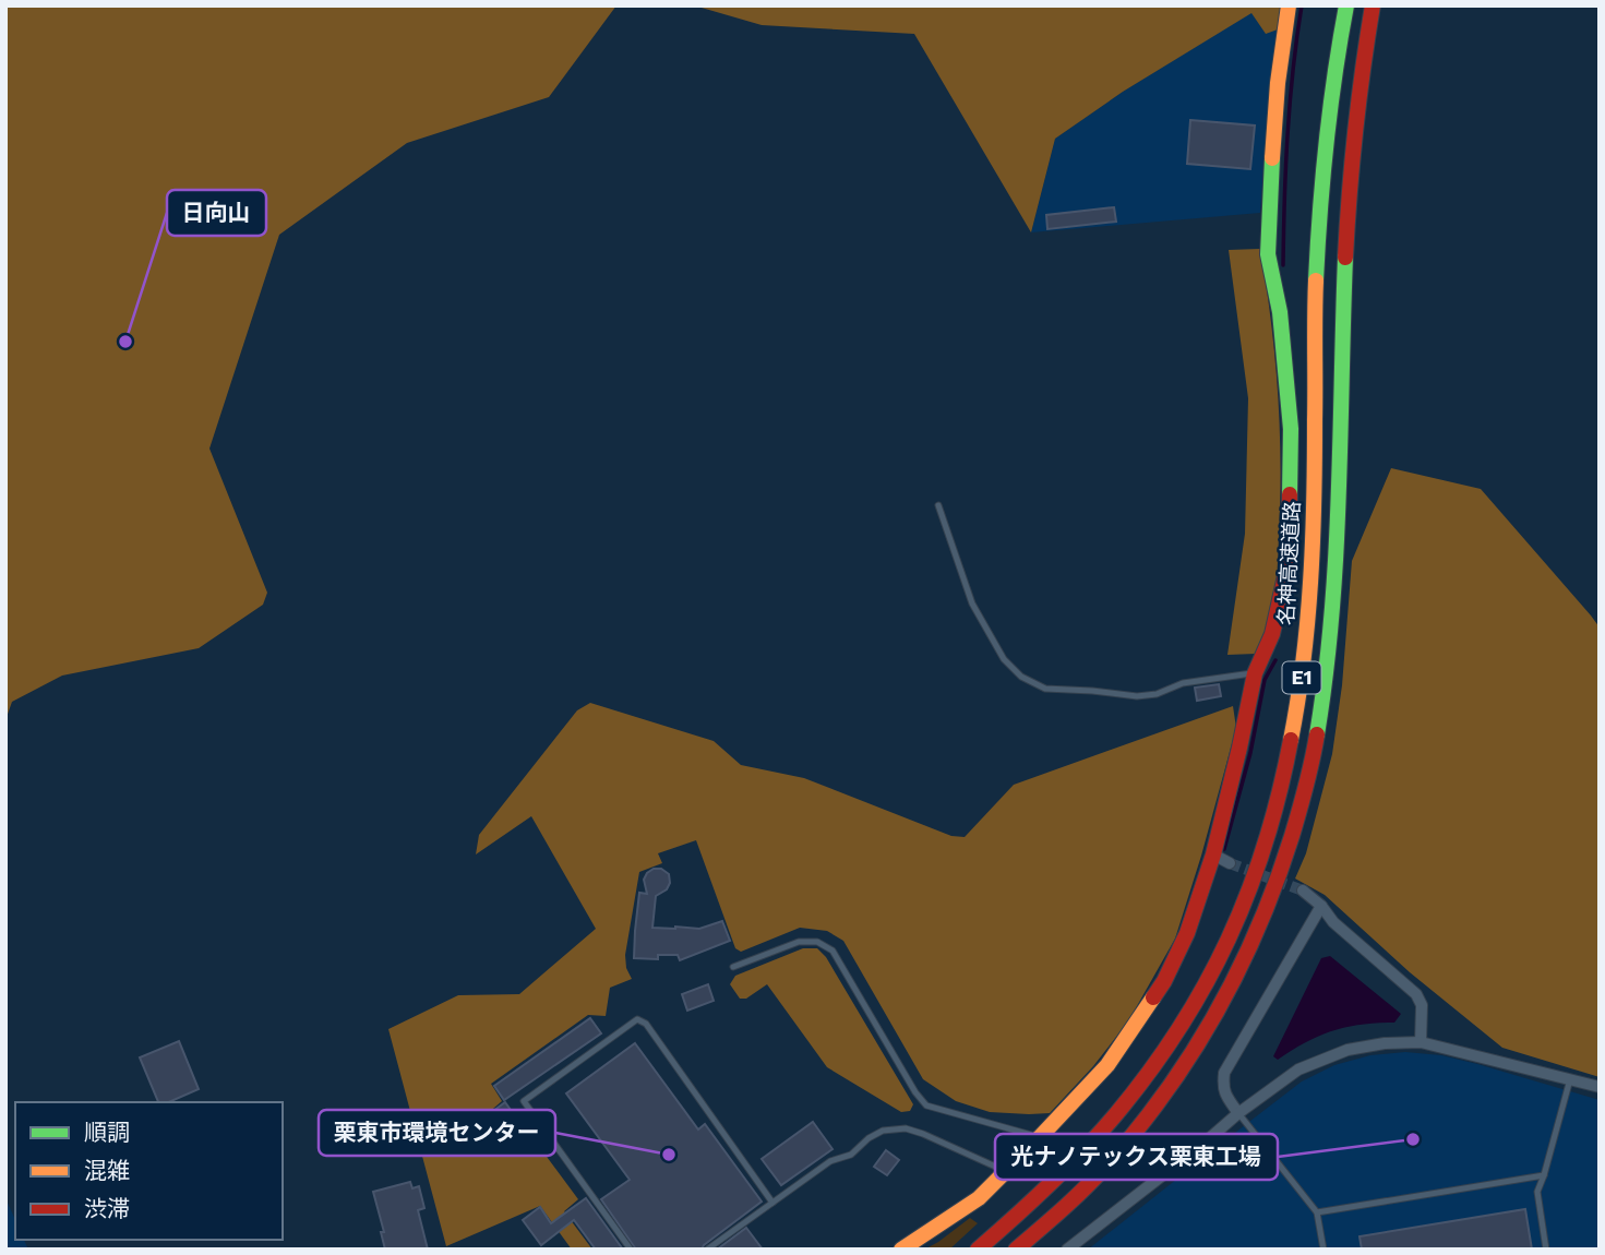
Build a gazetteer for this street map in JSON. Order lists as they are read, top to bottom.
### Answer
{
  "streets": {
    "main road": ["名神高速道路", "E1"]
  },
  "places": ["日向山", "光ナノテックス栗東工場", "栗東市環境センター"],
  "legend": ["順調", "混雑", "渋滞"]
}
